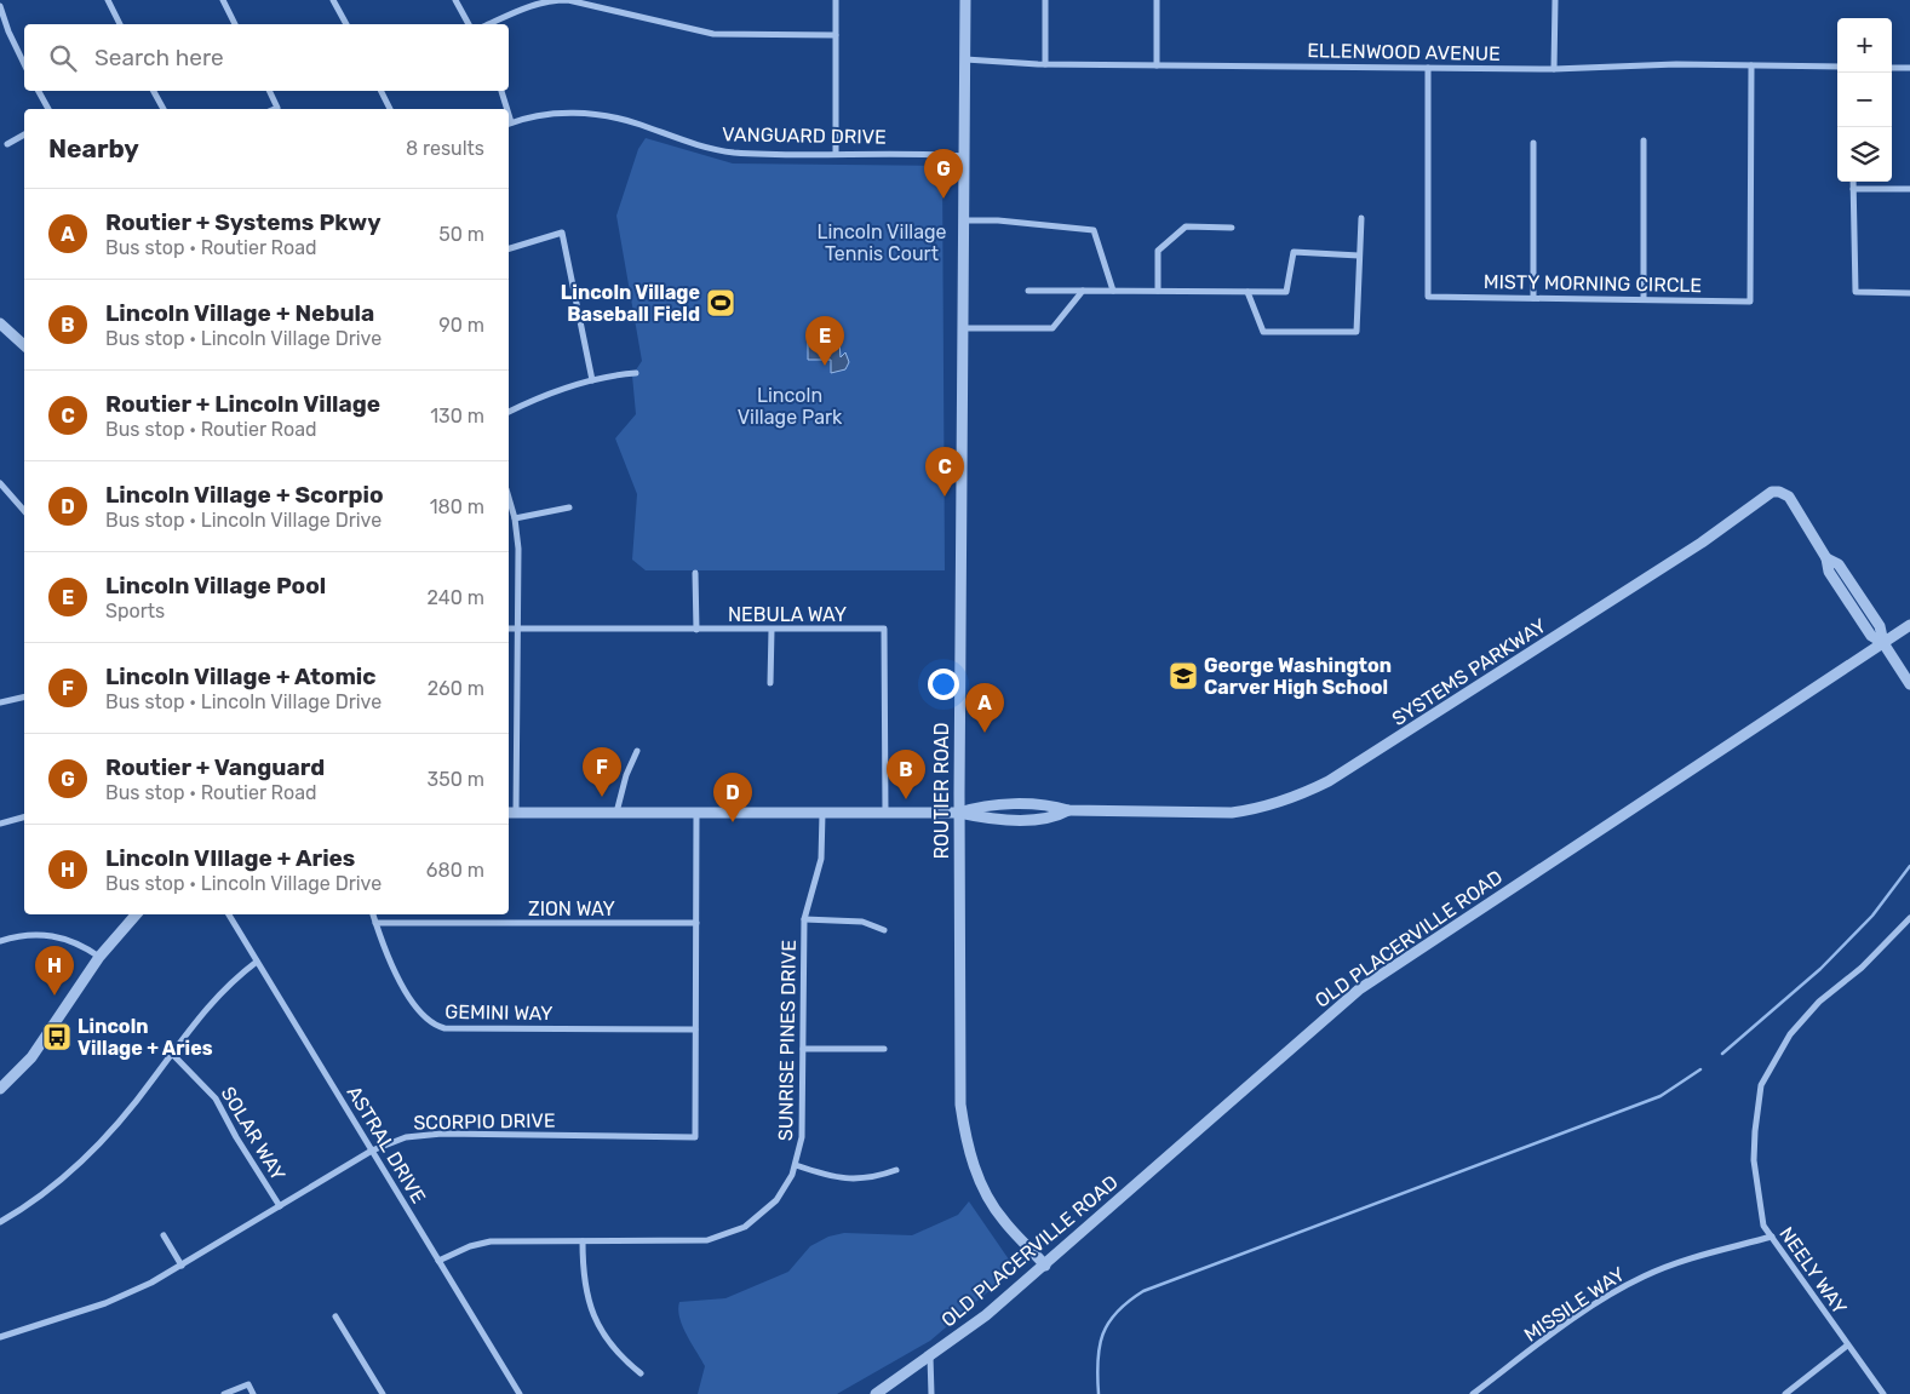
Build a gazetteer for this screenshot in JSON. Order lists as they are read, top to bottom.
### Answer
{
  "streets": {
    "street": [
      "ELLENWOOD AVENUE",
      "VANGUARD DRIVE",
      "MISTY MORNING CIRCLE",
      "NEBULA WAY",
      "SYSTEMS PARKWAY",
      "ROUTIER ROAD",
      "ZION WAY",
      "OLD PLACERVILLE ROAD",
      "GEMINI WAY",
      "SUNRISE PINES DRIVE",
      "SCORPIO DRIVE",
      "SOLAR WAY",
      "ASTRAL DRIVE",
      "NEELY WAY",
      "MISSILE WAY"
    ]
  },
  "crossings": [
    ["ELLENWOOD AVENUE", "MISTY MORNING CIRCLE"],
    ["ELLENWOOD AVENUE", "ROUTIER ROAD"],
    ["VANGUARD DRIVE", "ROUTIER ROAD"],
    ["NEBULA WAY", "SYSTEMS PARKWAY"],
    ["SYSTEMS PARKWAY", "ROUTIER ROAD"],
    ["SYSTEMS PARKWAY", "OLD PLACERVILLE ROAD"],
    ["SYSTEMS PARKWAY", "SUNRISE PINES DRIVE"],
    ["SYSTEMS PARKWAY", "SCORPIO DRIVE"],
    ["ROUTIER ROAD", "OLD PLACERVILLE ROAD"],
    ["ZION WAY", "GEMINI WAY"],
    ["ZION WAY", "SCORPIO DRIVE"],
    ["GEMINI WAY", "SCORPIO DRIVE"],
    ["SUNRISE PINES DRIVE", "ASTRAL DRIVE"],
    ["SCORPIO DRIVE", "SOLAR WAY"],
    ["SCORPIO DRIVE", "ASTRAL DRIVE"],
    ["NEELY WAY", "MISSILE WAY"]
  ],
  "parks": ["Lincoln Village Tennis Court", "Lincoln Village Park"],
  "places": {
    "sports": ["Lincoln Village Baseball Field"],
    "school or university": ["George Washington Carver High School"],
    "bus stop": ["Lincoln Village + Aries"]
  },
  "page": {
    "map_buttons": ["+", "−"],
    "search": "Search here",
    "heading": ["Nearby", "8 results"],
    "pins": [
      "G",
      "E",
      "C",
      "A",
      "F",
      "B",
      "D",
      "H"
    ],
    "list": [
      {
        "mark": "A",
        "name": "Routier + Systems Pkwy",
        "note": "Bus stop · Routier Road",
        "value": "50 m"
      },
      {
        "mark": "B",
        "name": "Lincoln Village + Nebula",
        "note": "Bus stop · Lincoln Village Drive",
        "value": "90 m"
      },
      {
        "mark": "C",
        "name": "Routier + Lincoln Village",
        "note": "Bus stop · Routier Road",
        "value": "130 m"
      },
      {
        "mark": "D",
        "name": "Lincoln Village + Scorpio",
        "note": "Bus stop · Lincoln Village Drive",
        "value": "180 m"
      },
      {
        "mark": "E",
        "name": "Lincoln Village Pool",
        "note": "Sports",
        "value": "240 m"
      },
      {
        "mark": "F",
        "name": "Lincoln Village + Atomic",
        "note": "Bus stop · Lincoln Village Drive",
        "value": "260 m"
      },
      {
        "mark": "G",
        "name": "Routier + Vanguard",
        "note": "Bus stop · Routier Road",
        "value": "350 m"
      },
      {
        "mark": "H",
        "name": "Lincoln VIllage + Aries",
        "note": "Bus stop · Lincoln Village Drive",
        "value": "680 m"
      }
    ]
  }
}
